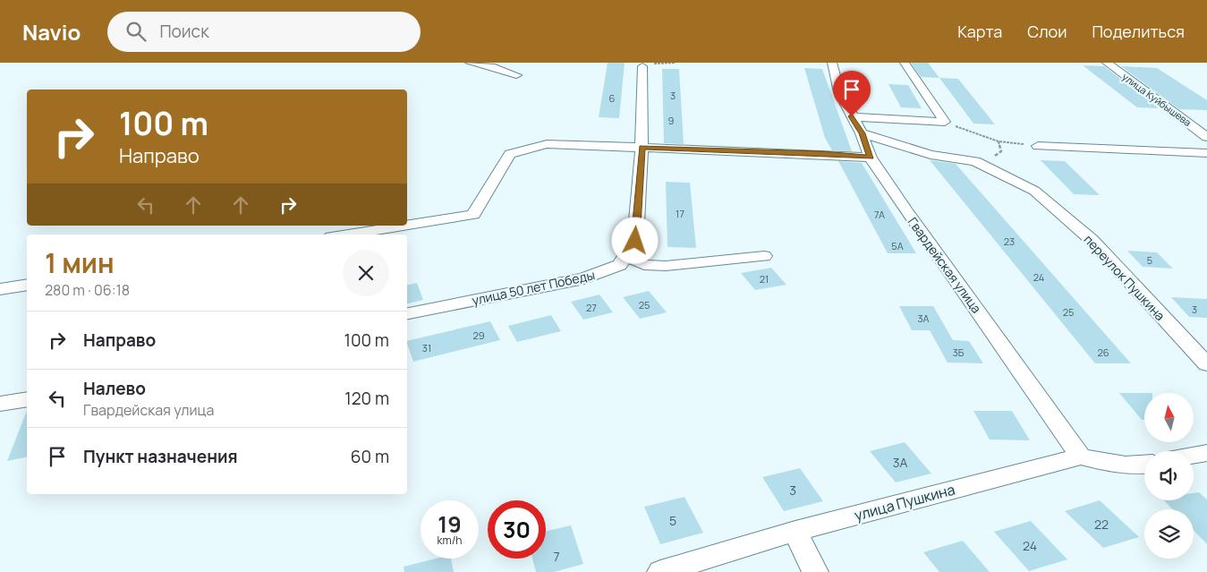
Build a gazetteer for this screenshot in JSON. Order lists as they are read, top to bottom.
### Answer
{
  "streets": {
    "street": [
      "улица Куйбышева",
      "Гвардейская улица",
      "переулок Пушкина",
      "улица 50 лет Победы",
      "улица Пушкина"
    ]
  },
  "crossings": [
    ["Гвардейская улица", "переулок Пушкина"],
    ["Гвардейская улица", "улица Пушкина"]
  ],
  "house_numbers": [
    "3",
    "6",
    "9",
    "17",
    "7А",
    "23",
    "5А",
    "5",
    "24",
    "21",
    "25",
    "27",
    "3",
    "25",
    "3А",
    "29",
    "31",
    "3Б",
    "26",
    "3А",
    "3",
    "5",
    "22",
    "24",
    "7"
  ],
  "north": "top",
  "page": {
    "header": "Navio",
    "search": "Поиск",
    "nav": ["Карта", "Слои", "Поделиться"],
    "turn": ["100 m", "Направо"],
    "heading": ["1 мин", "280 m · 06:18"],
    "list": [
      {
        "name": "Направо",
        "value": "100 m"
      },
      {
        "name": "Налево",
        "note": "Гвардейская улица",
        "value": "120 m"
      },
      {
        "name": "Пункт назначения",
        "value": "60 m"
      }
    ],
    "speed": "19 km/h",
    "limit": "30"
  }
}
